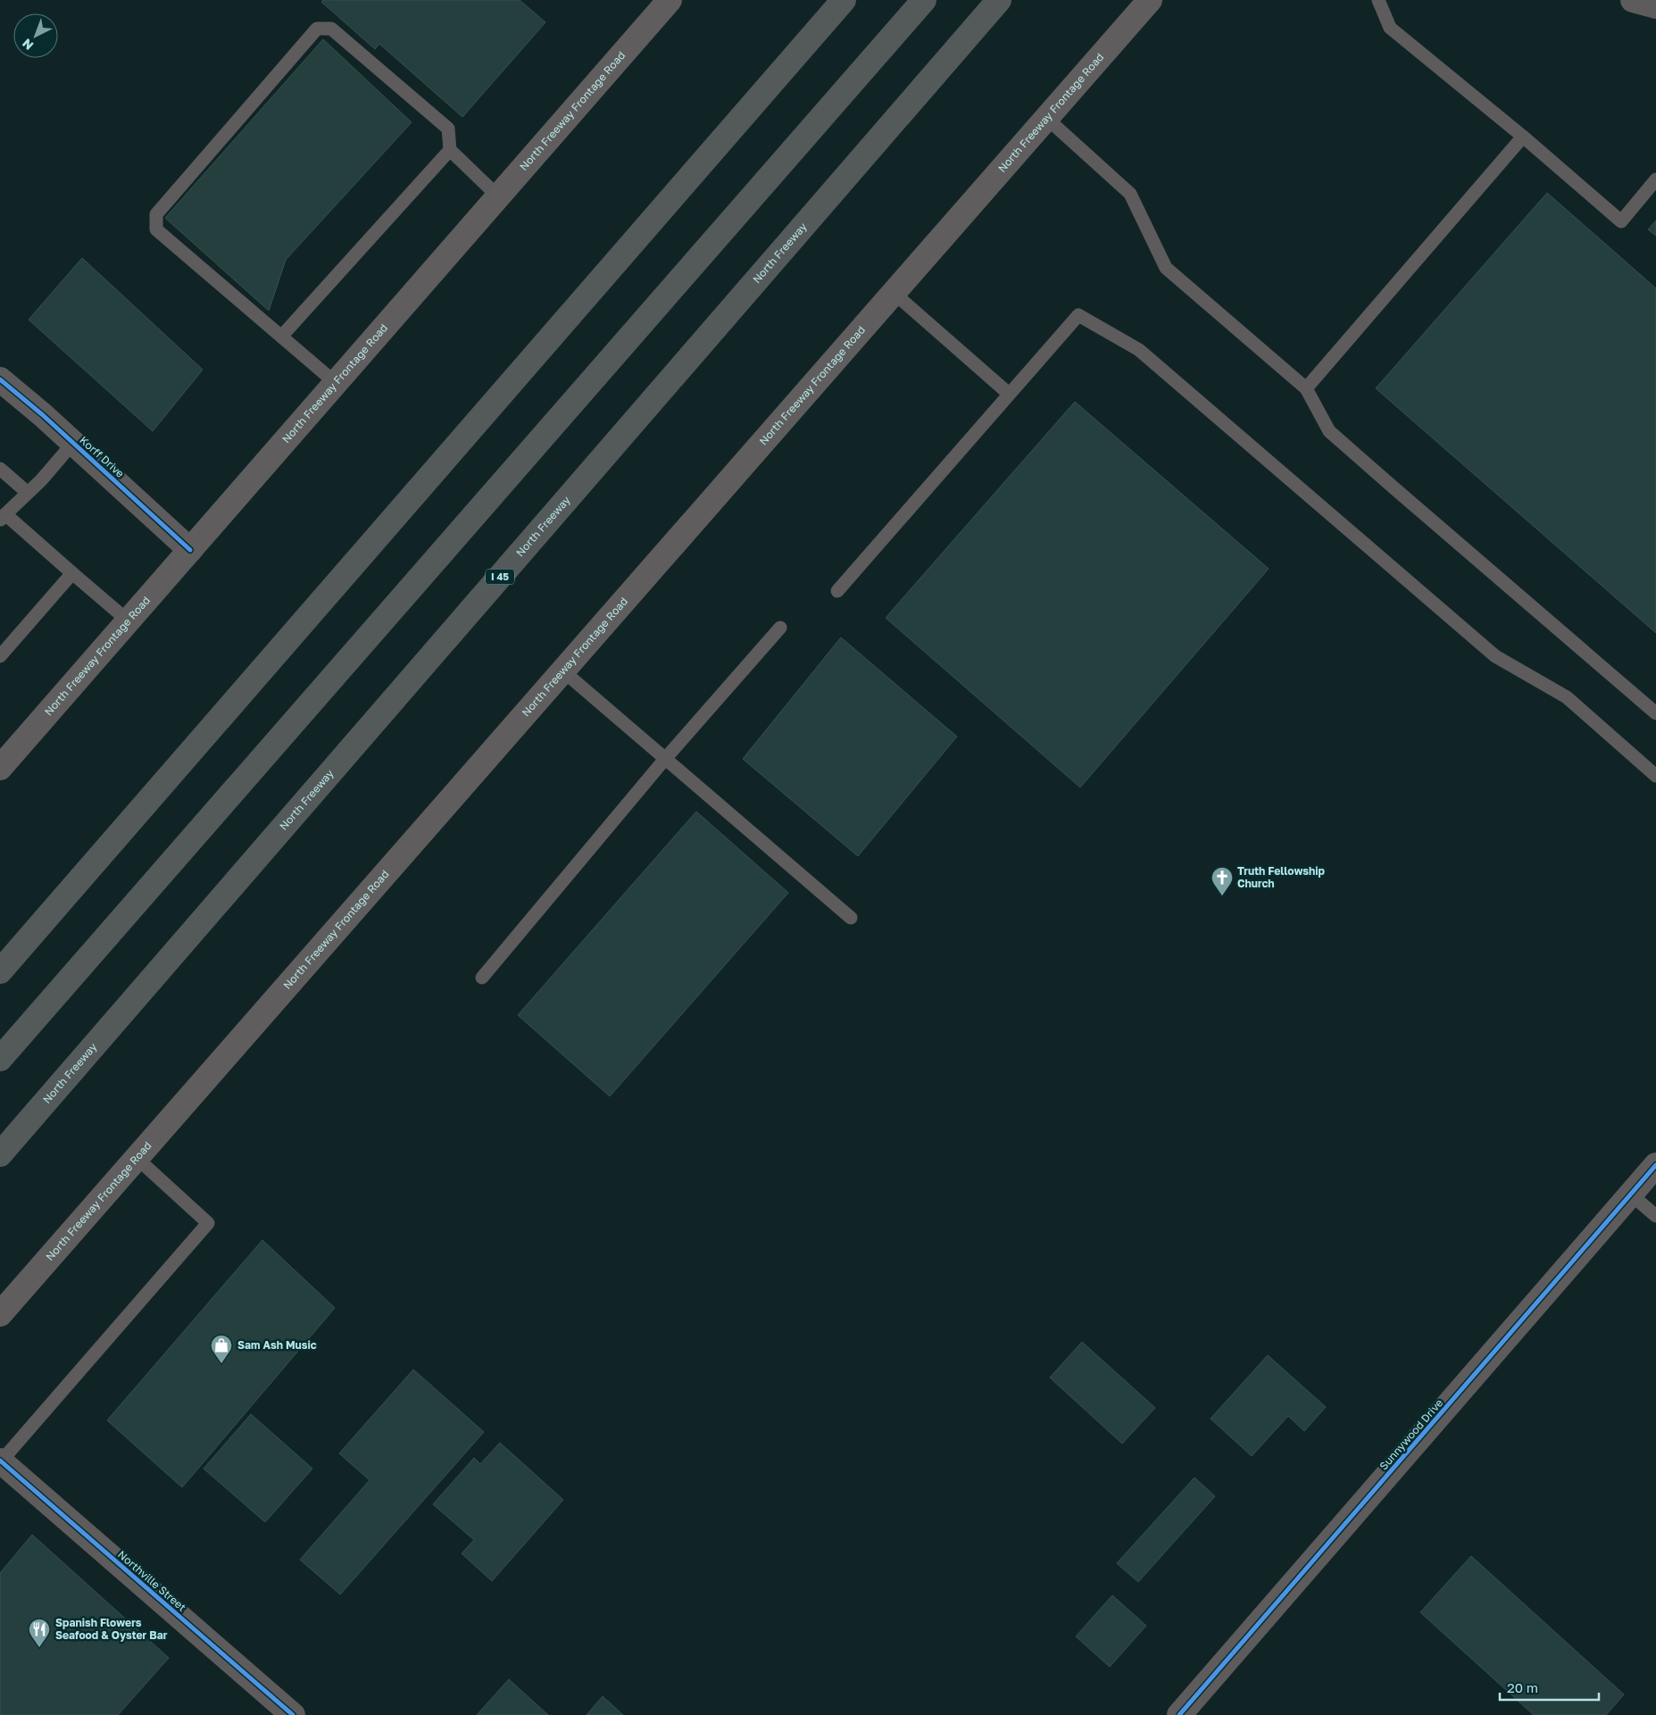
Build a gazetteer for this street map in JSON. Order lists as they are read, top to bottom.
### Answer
{
  "streets": {
    "highway": ["North Freeway", "I 45"],
    "main road": ["North Freeway Frontage Road"],
    "street": ["Korff Drive", "Sunnywood Drive", "Northville Street"]
  },
  "crossings": [
    ["North Freeway Frontage Road", "Korff Drive"]
  ],
  "places": {
    "church": ["Truth Fellowship Church"],
    "shop": ["Sam Ash Music"],
    "restaurant": ["Spanish Flowers Seafood & Oyster Bar"]
  },
  "scale_bar": "20 m",
  "north": "bottom left"
}
